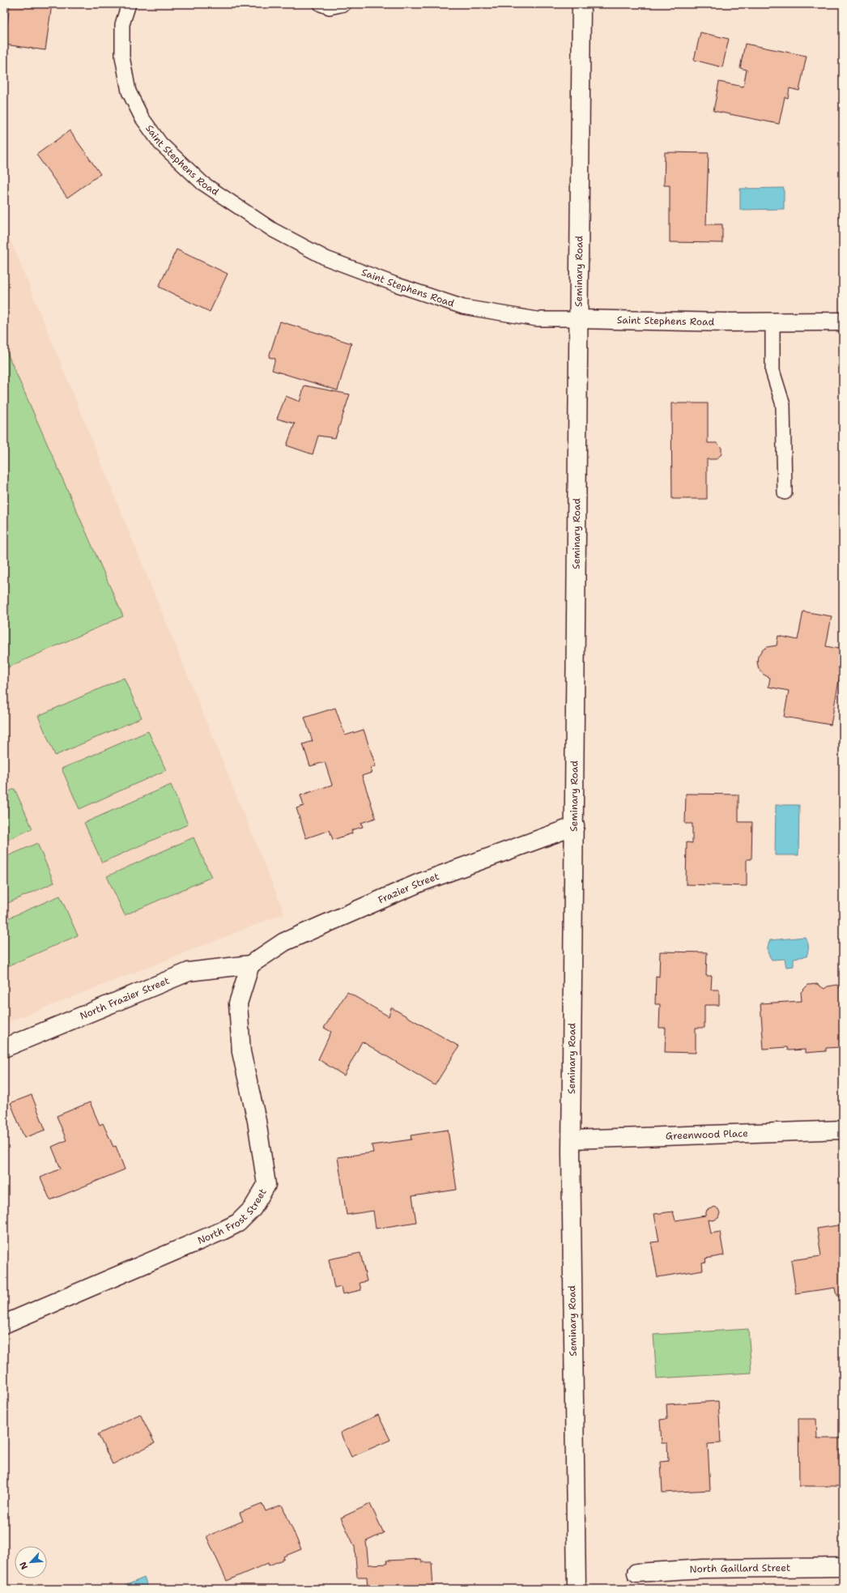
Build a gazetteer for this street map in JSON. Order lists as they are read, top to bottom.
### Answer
{
  "streets": {
    "street": [
      "Saint Stephens Road",
      "Seminary Road",
      "Frazier Street",
      "North Frazier Street",
      "Greenwood Place",
      "North Frost Street",
      "North Gaillard Street"
    ]
  },
  "crossings": [
    ["Saint Stephens Road", "Seminary Road"],
    ["Seminary Road", "Frazier Street"],
    ["Seminary Road", "Greenwood Place"],
    ["Frazier Street", "North Frazier Street"],
    ["Frazier Street", "North Frost Street"],
    ["North Frazier Street", "North Frost Street"]
  ],
  "north": "bottom left"
}
